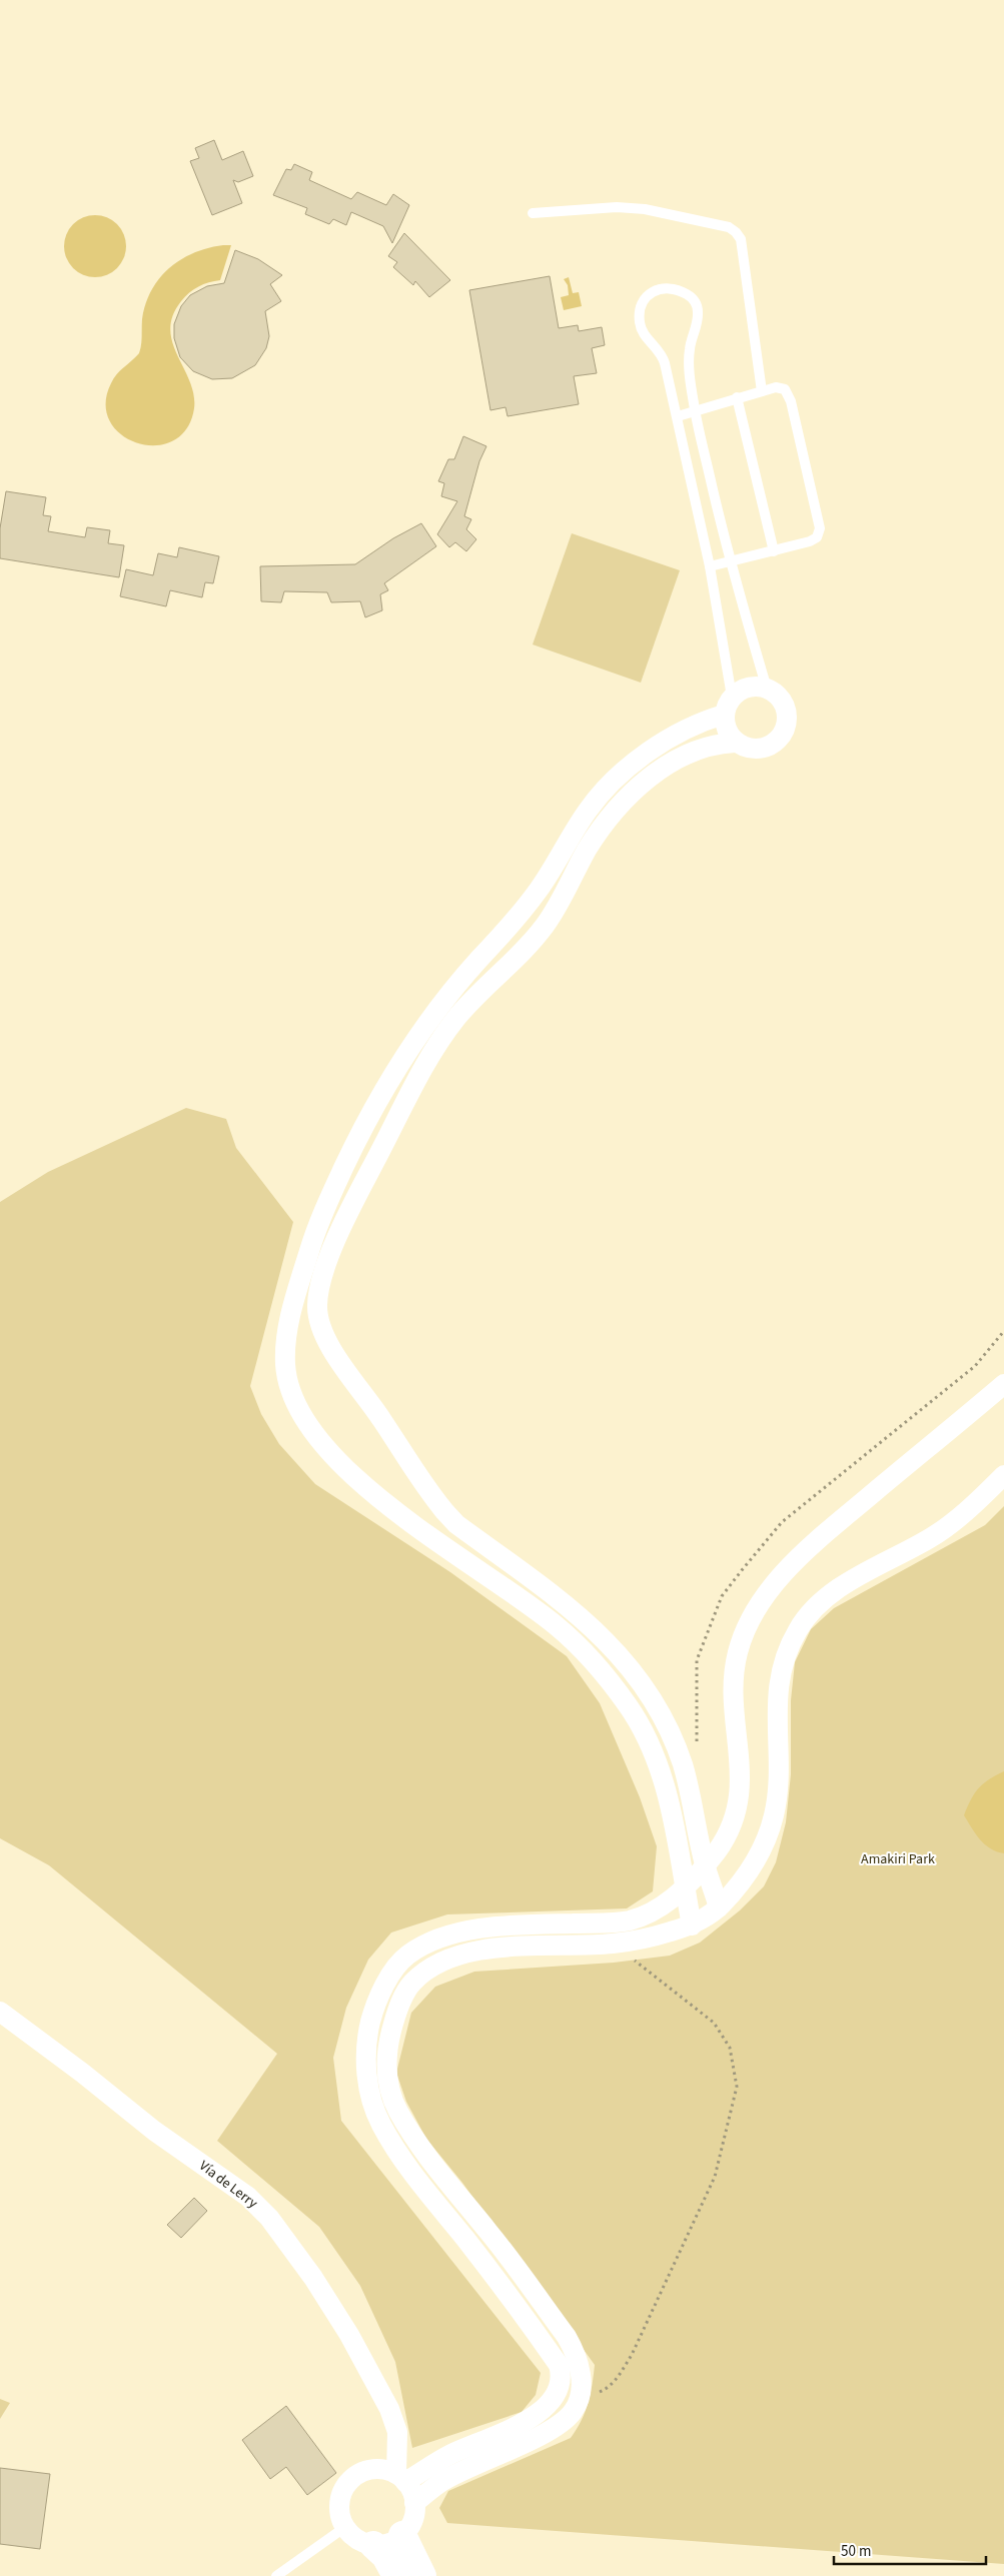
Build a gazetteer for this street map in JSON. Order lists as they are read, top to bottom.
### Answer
{
  "streets": {
    "street": ["Vía de Lerry"]
  },
  "parks": ["Amakiri Park"],
  "scale_bar": "50 m"
}
